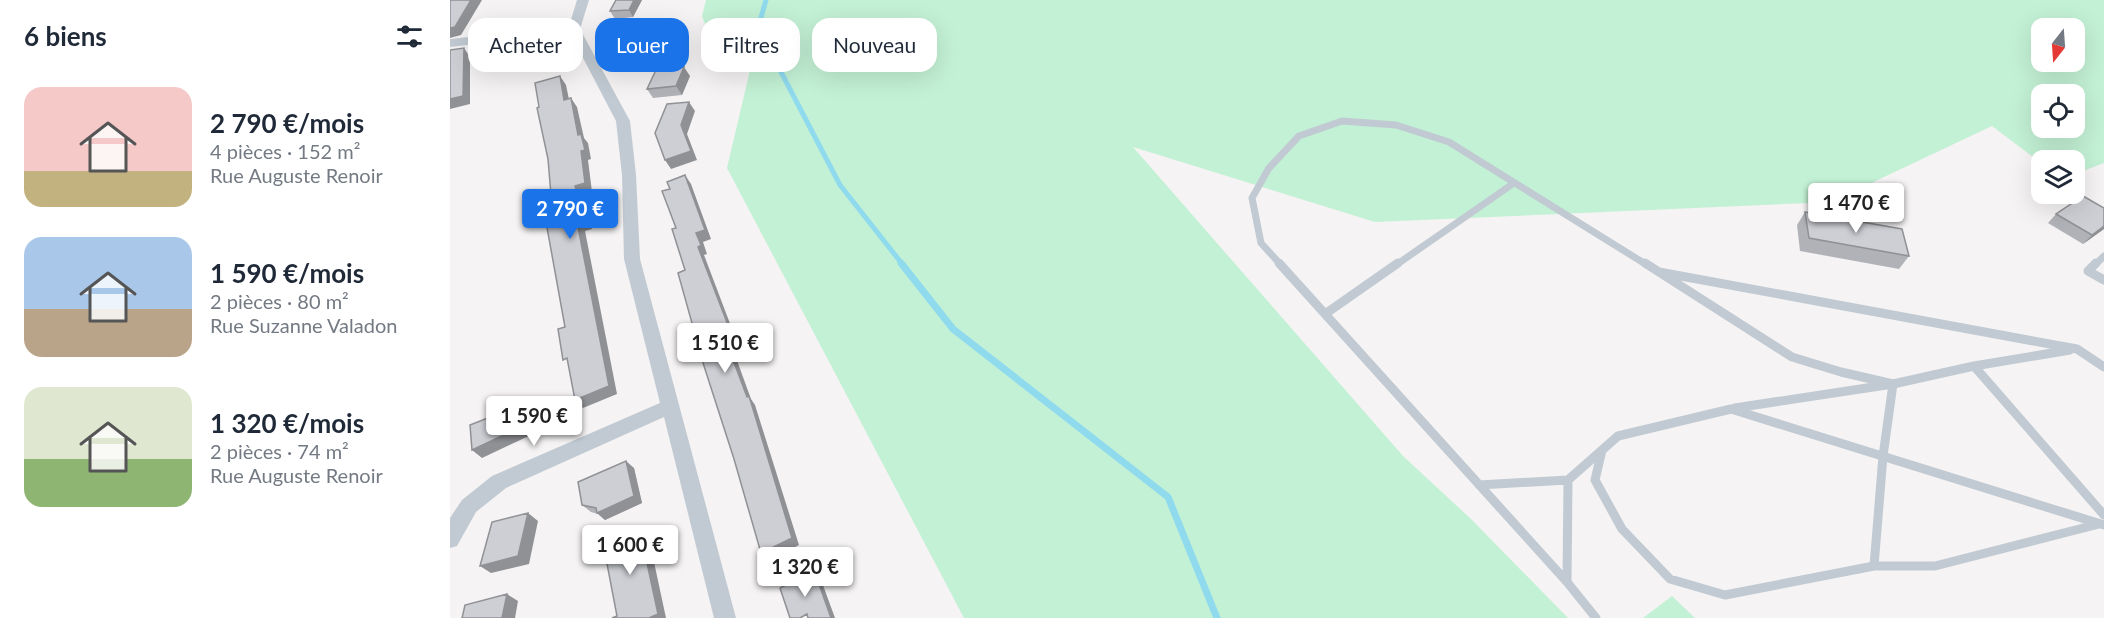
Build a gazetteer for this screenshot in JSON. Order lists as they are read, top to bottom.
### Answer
{
  "north": "bottom",
  "page": {
    "heading": "6 biens",
    "chip": [
      "Acheter",
      "Louer",
      "Filtres",
      "Nouveau"
    ],
    "list": [
      {
        "name": "2 790 €/mois",
        "note": "4 pièces · 152 m² · Rue Auguste Renoir"
      },
      {
        "name": "1 590 €/mois",
        "note": "2 pièces · 80 m² · Rue Suzanne Valadon"
      },
      {
        "name": "1 320 €/mois",
        "note": "2 pièces · 74 m² · Rue Auguste Renoir"
      }
    ],
    "price": [
      "1 470 €",
      "2 790 €",
      "1 510 €",
      "1 590 €",
      "1 600 €",
      "1 320 €"
    ]
  }
}
